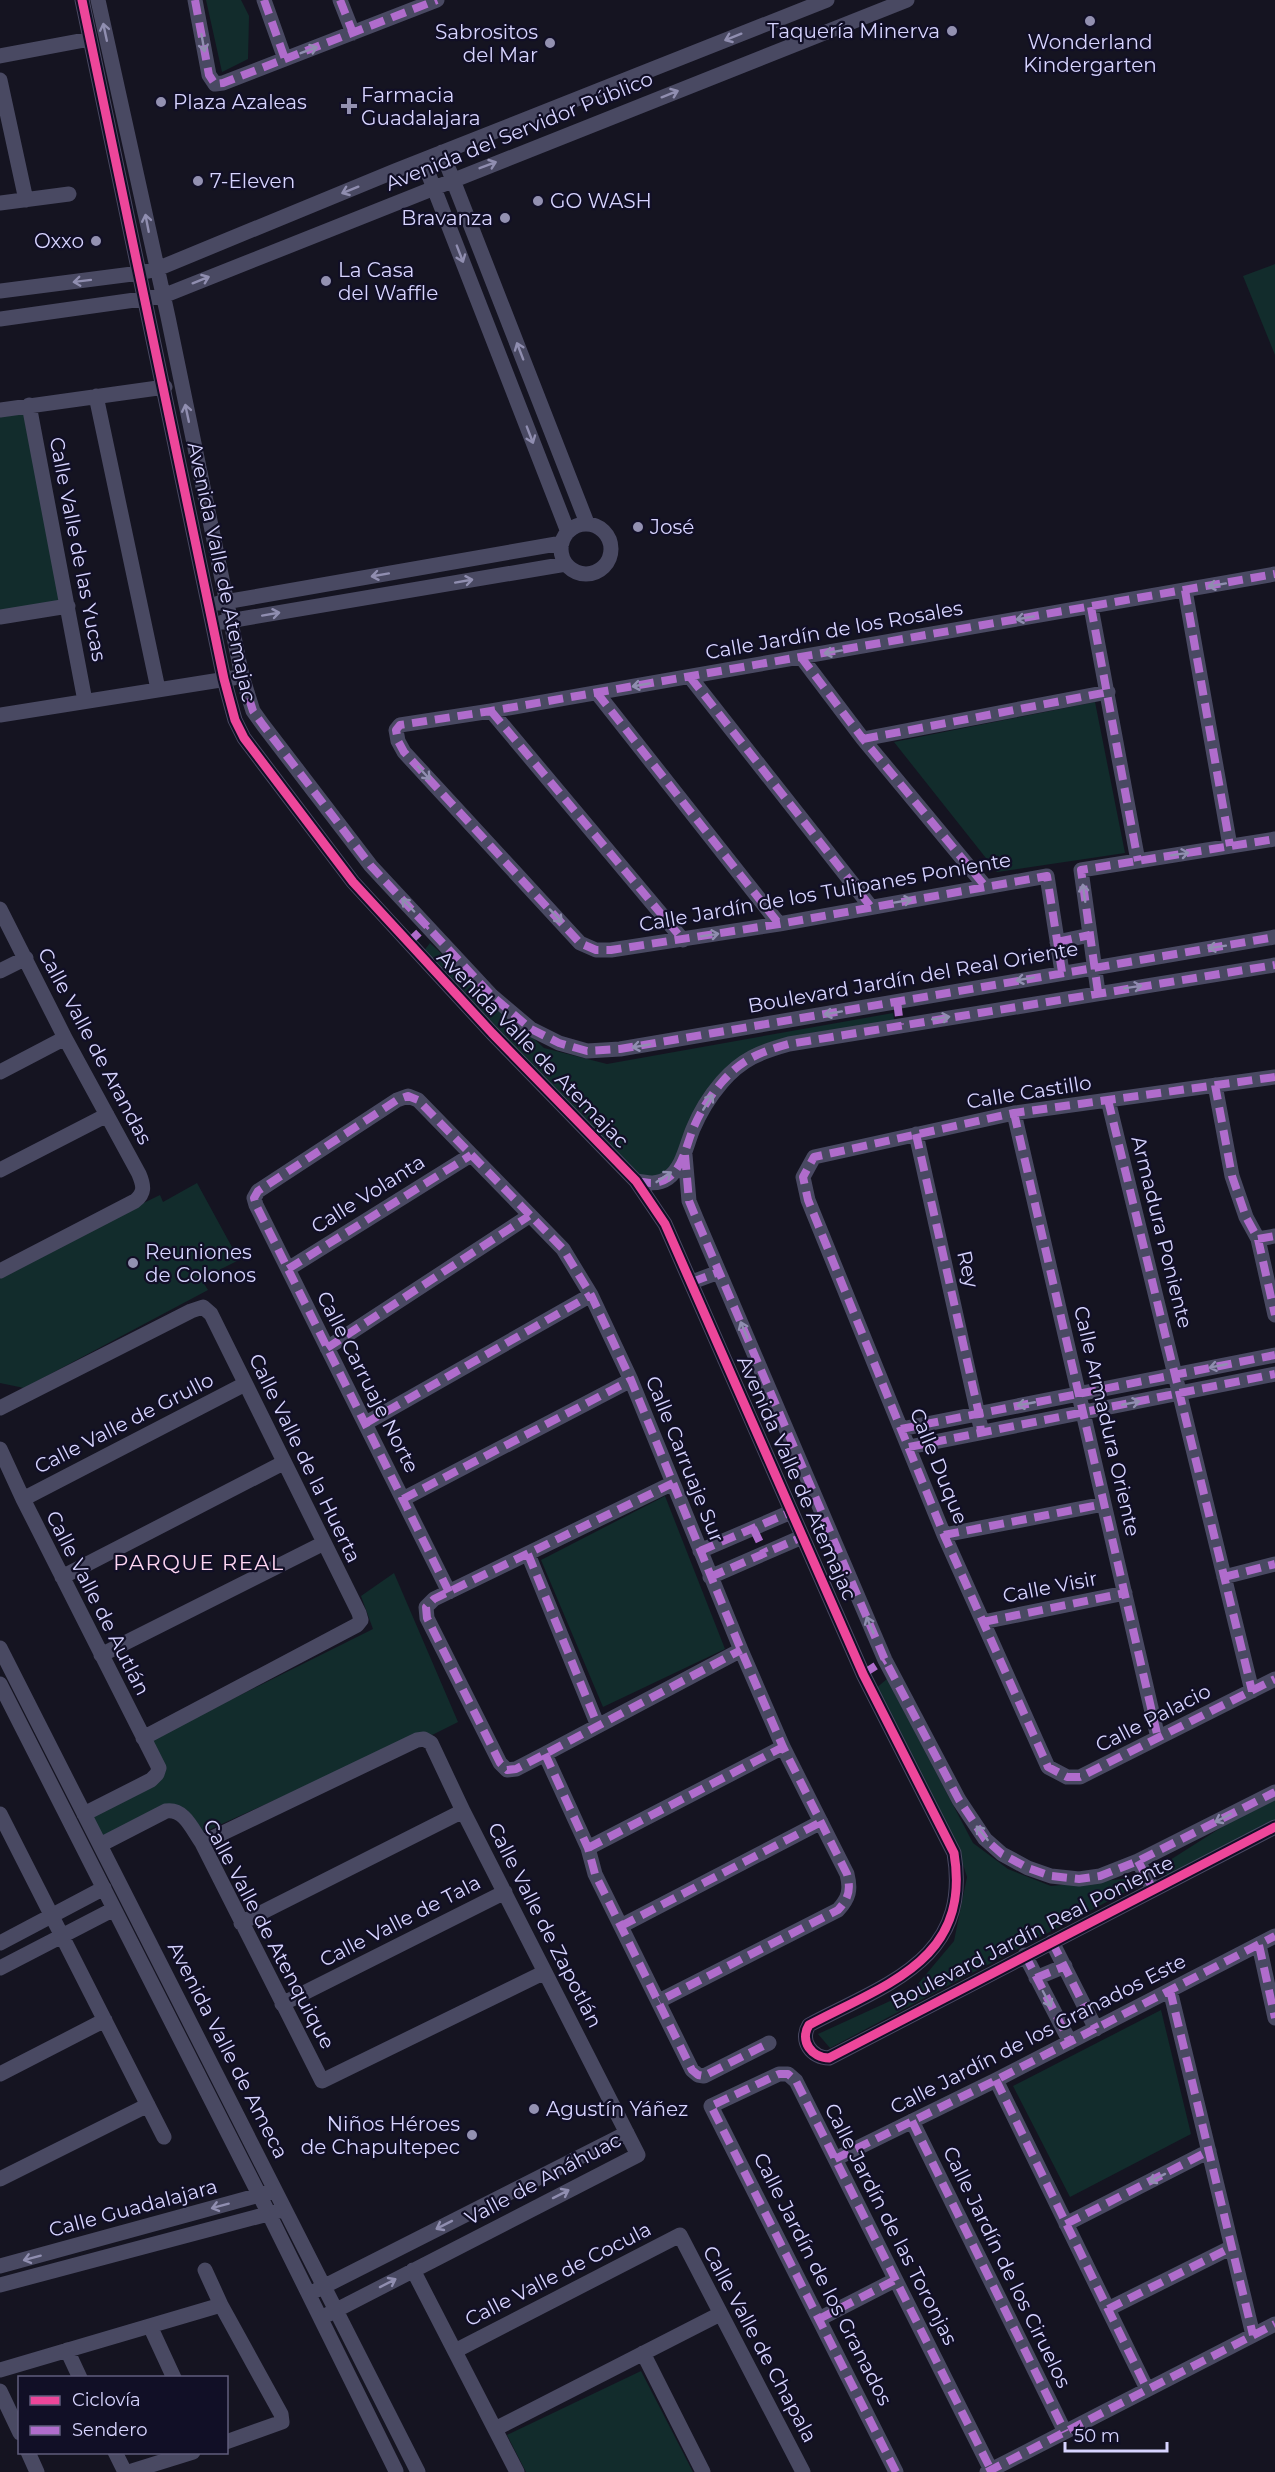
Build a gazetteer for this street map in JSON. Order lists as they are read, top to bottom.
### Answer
{
  "streets": {
    "street": [
      "Avenida del Servidor Público",
      "Calle Valle de las Yucas",
      "Avenida Valle de Atemajac",
      "Calle Jardín de los Rosales",
      "Calle Jardín de los Tulipanes Poniente",
      "Boulevard Jardín del Real Oriente",
      "Calle Valle de Arandas",
      "Calle Castillo",
      "Calle Volanta",
      "Armadura Poniente",
      "Rey",
      "Calle Carruaje Norte",
      "Calle Armadura Oriente",
      "Calle Valle de Grullo",
      "Calle Valle de la Huerta",
      "Calle Carruaje Sur",
      "Calle Duque",
      "Calle Visir",
      "Calle Valle de Autlán",
      "Calle Palacio",
      "Calle Valle de Tala",
      "Calle Valle de Zapotlán",
      "Boulevard Jardín Real Poniente",
      "Calle Valle de Atenquique",
      "Calle Jardín de los Granados Este",
      "Avenida Valle de Ameca",
      "Valle de Anáhuac",
      "Calle Guadalajara",
      "Calle Jardín de las Toronjas",
      "Calle Jardín de los Ciruelos",
      "Calle Valle de Cocula",
      "Calle Jardín de los Granados",
      "Calle Valle de Chapala"
    ]
  },
  "crossings": [
    ["Avenida del Servidor Público", "Avenida Valle de Atemajac"],
    ["Avenida Valle de Atemajac", "Boulevard Jardín del Real Oriente"],
    ["Avenida Valle de Atemajac", "Boulevard Jardín Real Poniente"],
    ["Calle Jardín de los Rosales", "Calle Jardín de los Tulipanes Poniente"],
    ["Calle Castillo", "Armadura Poniente"],
    ["Calle Castillo", "Rey"],
    ["Calle Castillo", "Calle Armadura Oriente"],
    ["Calle Castillo", "Calle Duque"],
    ["Calle Volanta", "Calle Carruaje Norte"],
    ["Calle Volanta", "Calle Carruaje Sur"],
    ["Armadura Poniente", "Calle Palacio"],
    ["Calle Carruaje Norte", "Calle Carruaje Sur"],
    ["Calle Armadura Oriente", "Calle Visir"],
    ["Calle Armadura Oriente", "Calle Palacio"],
    ["Calle Valle de Grullo", "Calle Valle de la Huerta"],
    ["Calle Valle de Grullo", "Calle Valle de Autlán"],
    ["Calle Valle de la Huerta", "Calle Valle de Autlán"],
    ["Calle Duque", "Calle Visir"],
    ["Calle Duque", "Calle Palacio"],
    ["Calle Valle de Autlán", "Avenida Valle de Ameca"],
    ["Calle Valle de Tala", "Calle Valle de Zapotlán"],
    ["Calle Valle de Tala", "Calle Valle de Atenquique"],
    ["Calle Valle de Zapotlán", "Calle Valle de Atenquique"],
    ["Calle Valle de Zapotlán", "Valle de Anáhuac"],
    ["Calle Valle de Atenquique", "Avenida Valle de Ameca"],
    ["Calle Jardín de los Granados Este", "Calle Jardín de las Toronjas"],
    ["Calle Jardín de los Granados Este", "Calle Jardín de los Ciruelos"],
    ["Avenida Valle de Ameca", "Valle de Anáhuac"],
    ["Avenida Valle de Ameca", "Calle Guadalajara"],
    ["Calle Jardín de las Toronjas", "Calle Jardín de los Granados"],
    ["Calle Valle de Cocula", "Calle Valle de Chapala"]
  ],
  "one_way": ["Calle Jardín de los Tulipanes Poniente"],
  "districts": ["PARQUE REAL"],
  "places": {
    "other": [
      "Wonderland Kindergarten",
      "Taquería Minerva",
      "Sabrositos del Mar",
      "Plaza Azaleas",
      "7-Eleven",
      "GO WASH",
      "Bravanza",
      "Oxxo",
      "La Casa del Waffle",
      "José",
      "Reuniones de Colonos",
      "Agustín Yáñez",
      "Niños Héroes de Chapultepec"
    ],
    "health": ["Farmacia Guadalajara"]
  },
  "legend": ["Ciclovía", "Sendero"],
  "scale_bar": "50 m"
}
